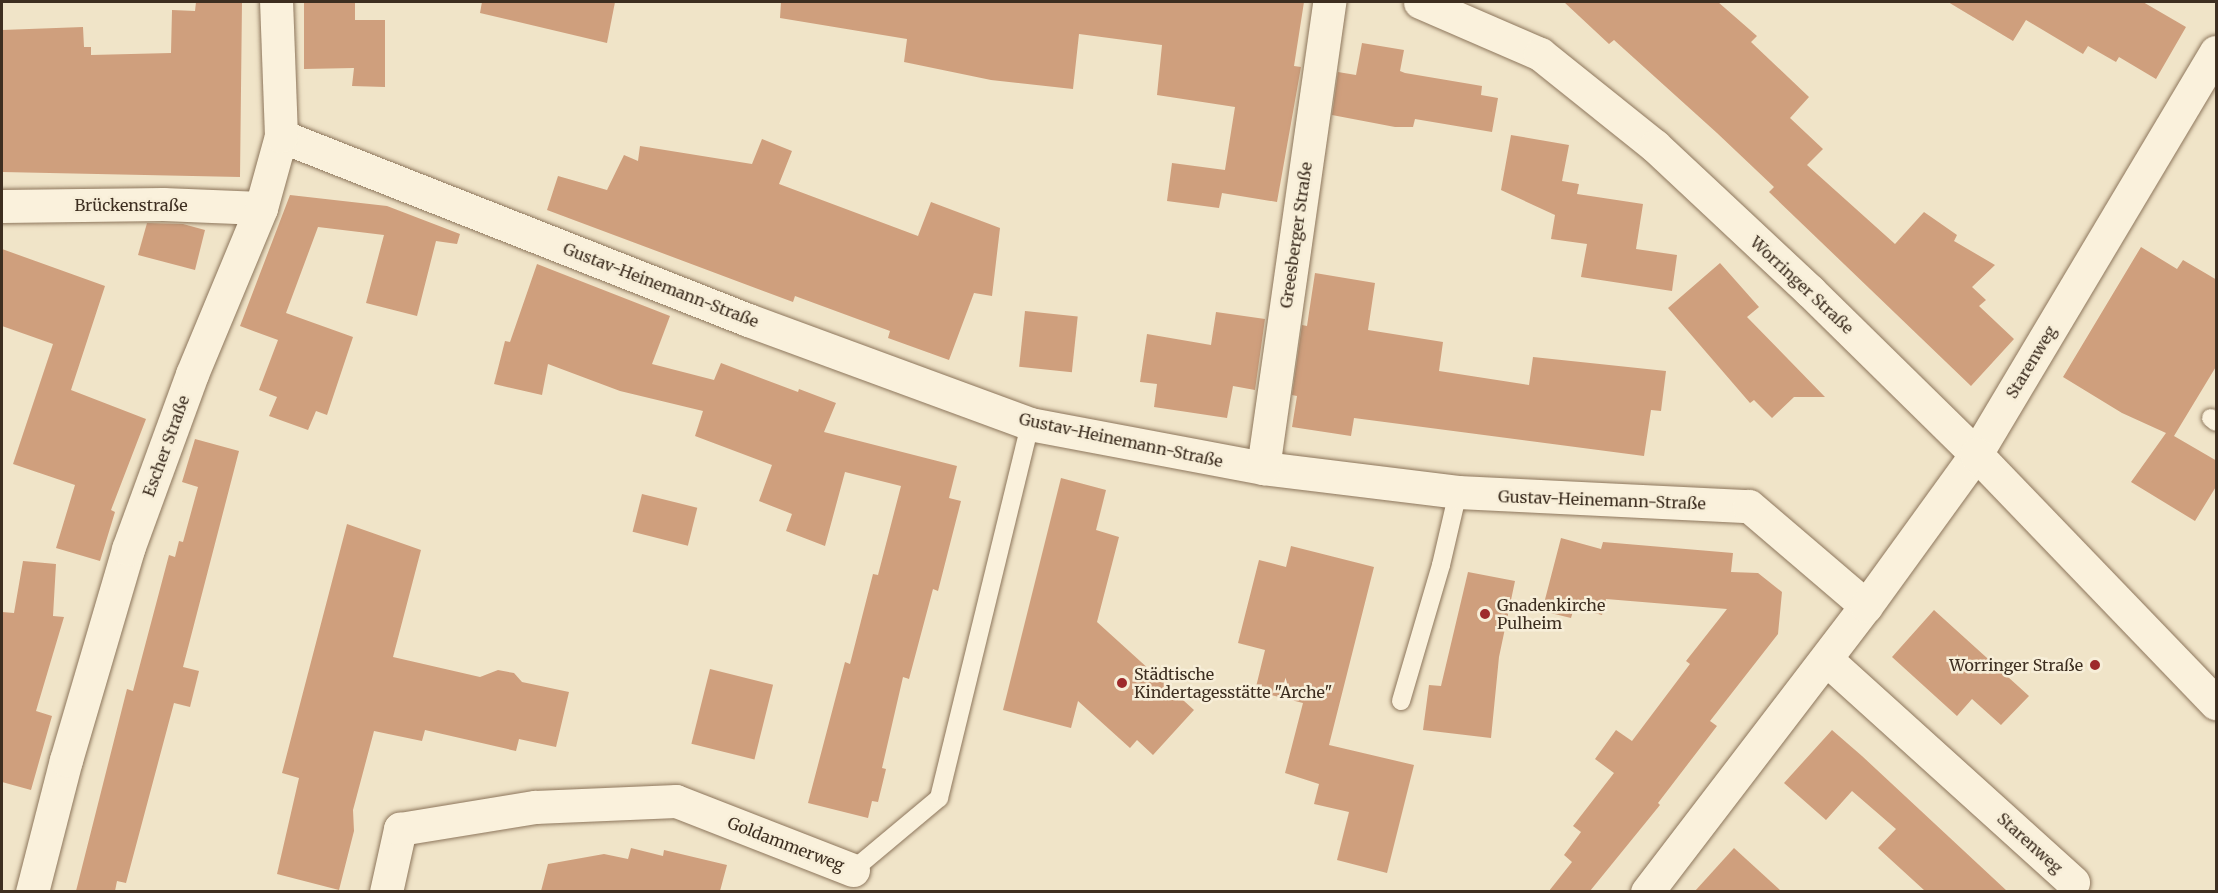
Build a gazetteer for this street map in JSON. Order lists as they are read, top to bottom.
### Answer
{
  "streets": {
    "street": [
      "Brückenstraße",
      "Greesberger Straße",
      "Gustav-Heinemann-Straße",
      "Worringer Straße",
      "Starenweg",
      "Escher Straße",
      "Goldammerweg"
    ]
  },
  "crossings": [
    ["Brückenstraße", "Escher Straße"],
    ["Greesberger Straße", "Gustav-Heinemann-Straße"],
    ["Gustav-Heinemann-Straße", "Starenweg"],
    ["Gustav-Heinemann-Straße", "Escher Straße"],
    ["Gustav-Heinemann-Straße", "Goldammerweg"],
    ["Worringer Straße", "Starenweg"]
  ],
  "places": ["Gnadenkirche Pulheim", "Worringer Straße", "Städtische Kindertagesstätte \"Arche\""]
}
